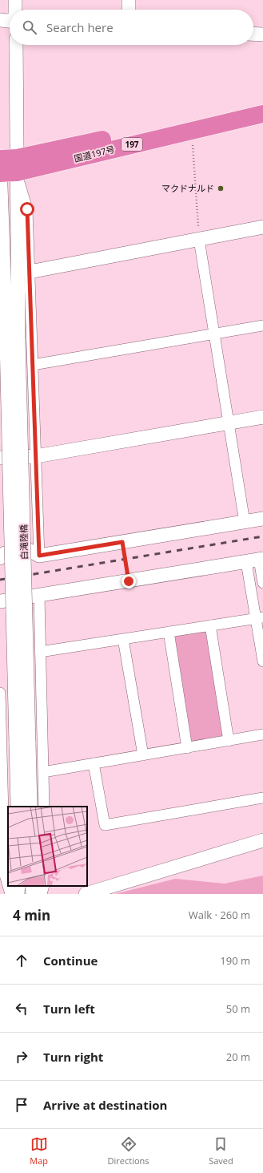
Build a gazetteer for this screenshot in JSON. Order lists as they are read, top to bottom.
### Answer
{
  "streets": {
    "highway": ["197", "国道197号"],
    "street": ["白滝陸橋"]
  },
  "crossings": [
    ["国道197号", "白滝陸橋"]
  ],
  "places": ["マクドナルド"],
  "page": {
    "search": "Search here",
    "heading": ["4 min", "Walk · 260 m"],
    "list": [
      ["Continue", "190 m"],
      ["Turn left", "50 m"],
      ["Turn right", "20 m"],
      "Arrive at destination"
    ],
    "nav": ["Map", "Directions", "Saved"]
  }
}
